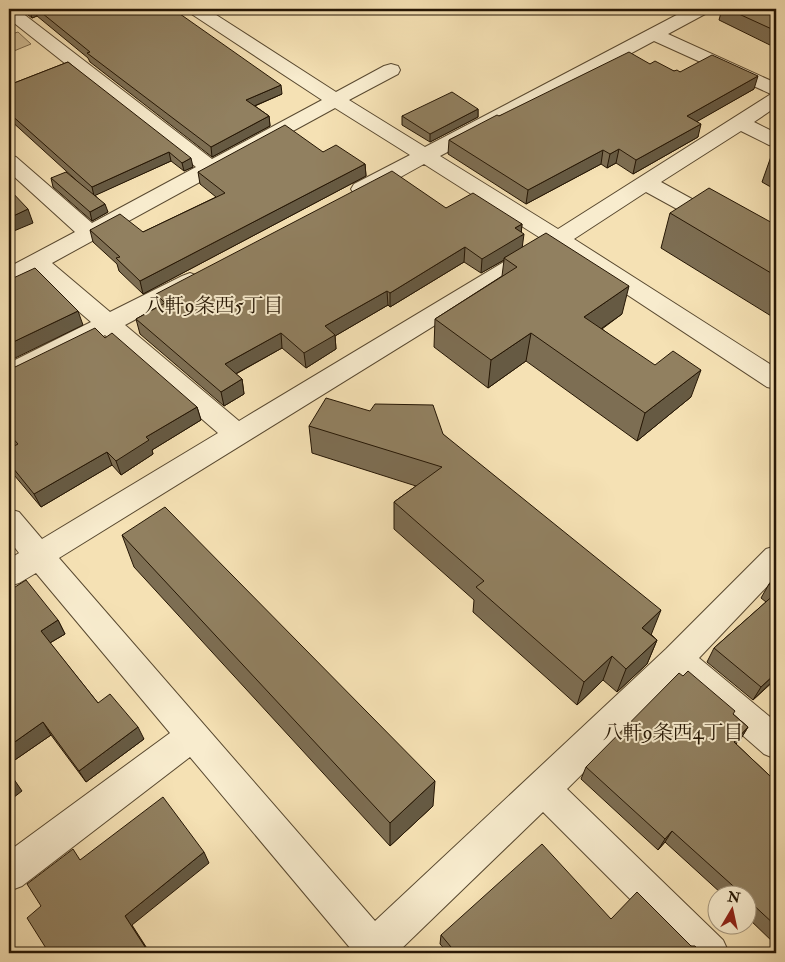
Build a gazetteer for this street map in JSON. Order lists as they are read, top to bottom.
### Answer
{
  "districts": ["八軒9条西5丁目", "八軒9条西4丁目"],
  "north": "top"
}
